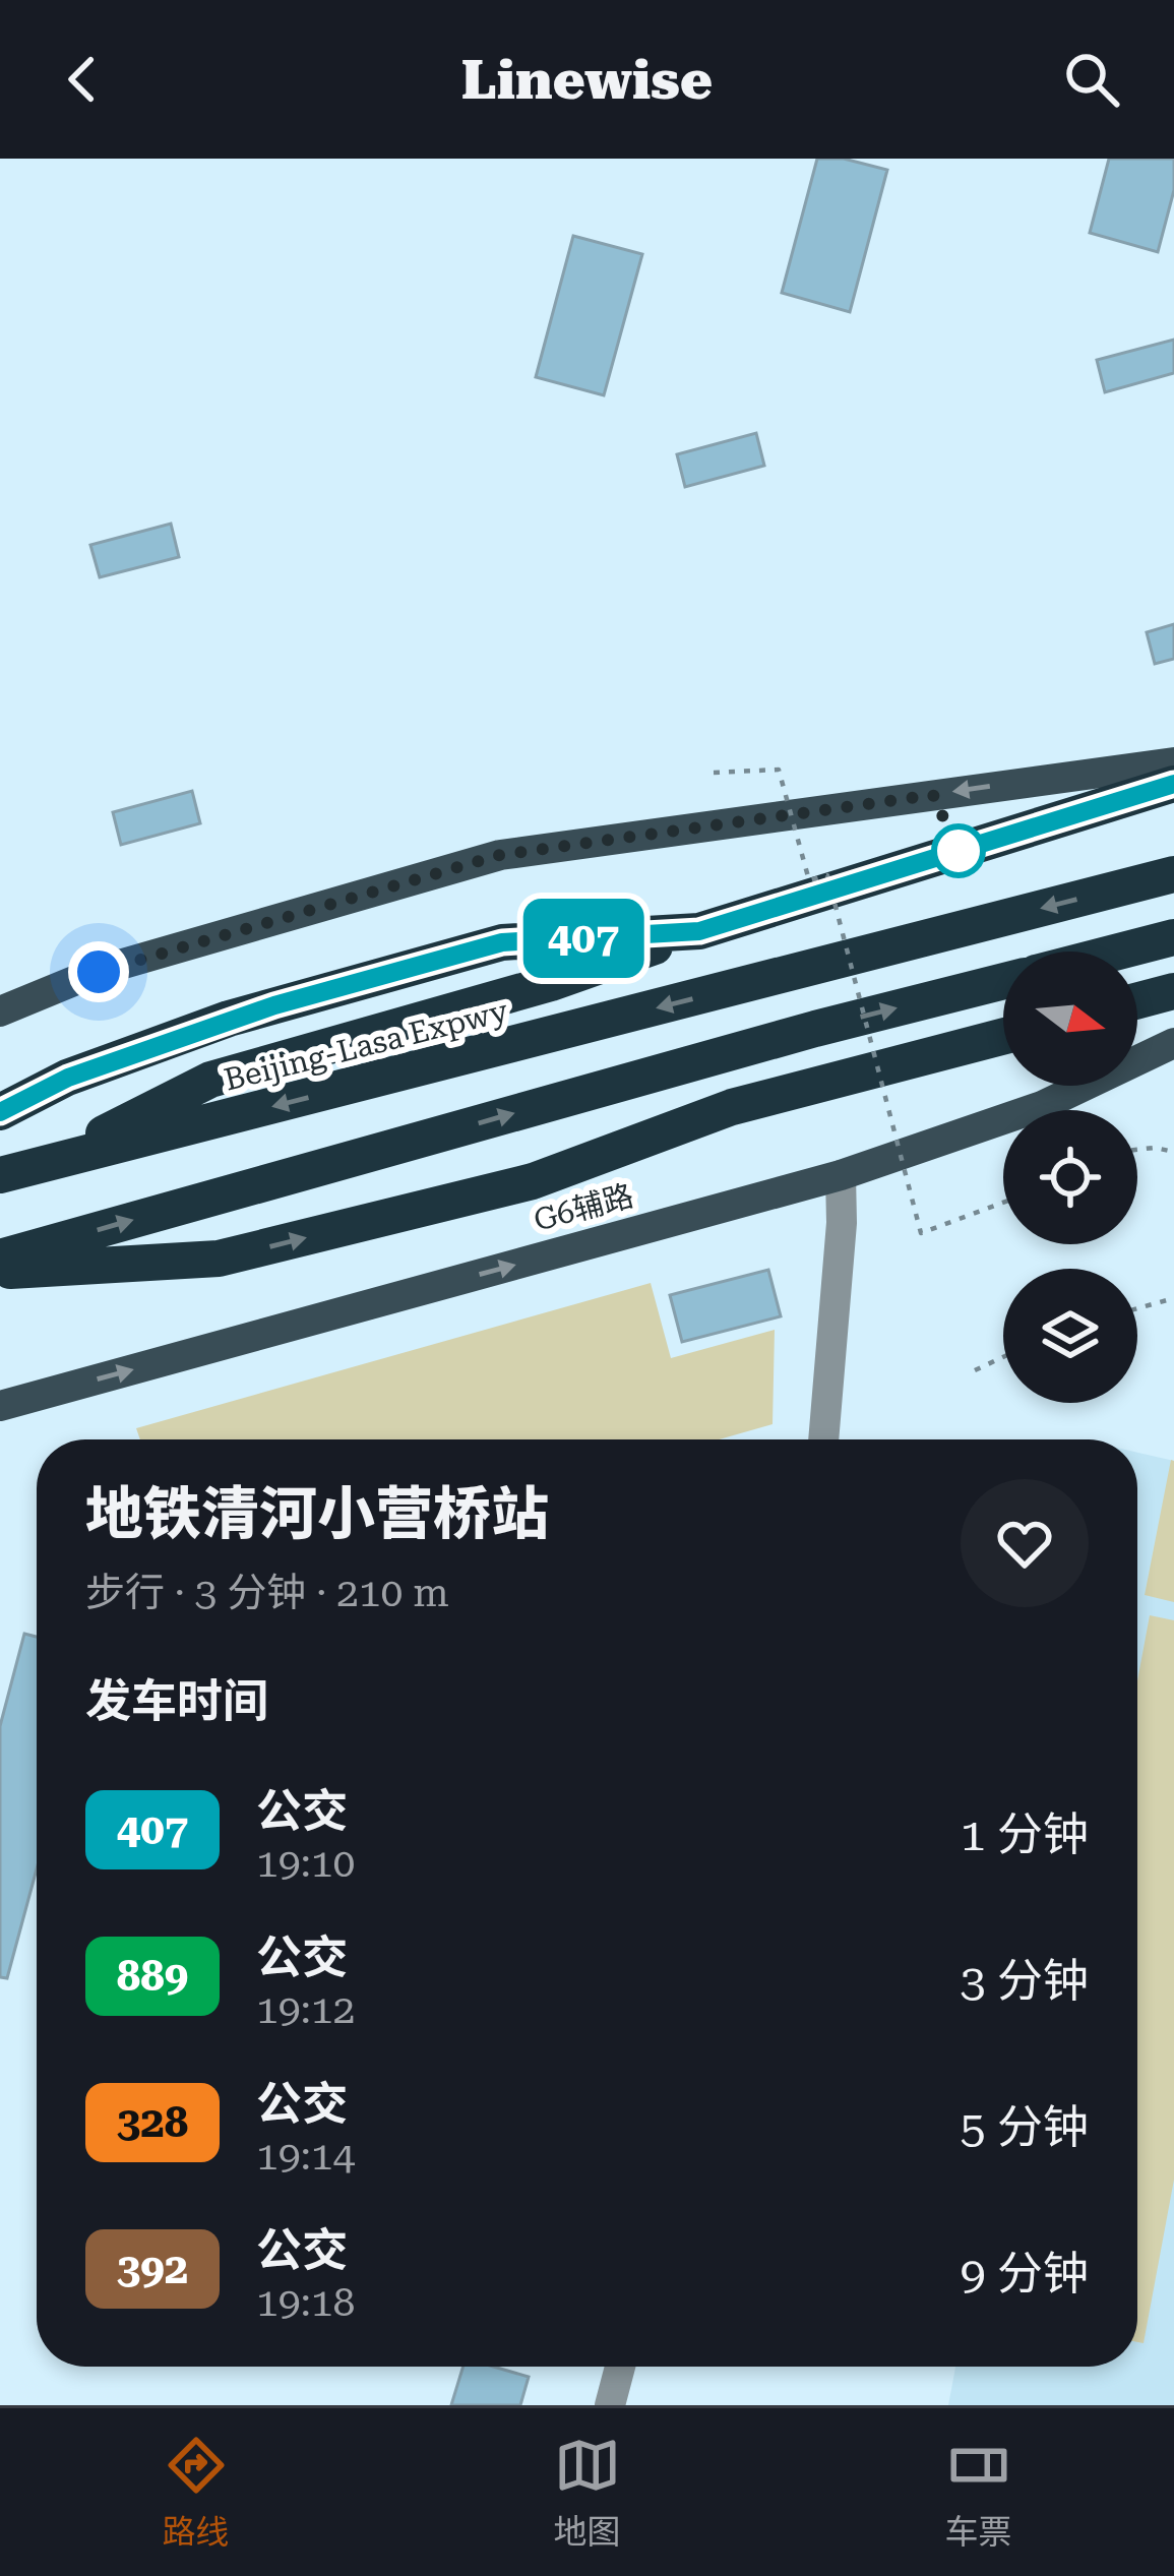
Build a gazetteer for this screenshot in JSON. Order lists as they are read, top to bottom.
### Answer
{
  "streets": {
    "highway": ["Beijing-Lasa Expwy"],
    "main road": ["G6辅路"]
  },
  "one_way": ["G6辅路"],
  "lines": ["bus line 407"],
  "north": "right",
  "page": {
    "header": "Linewise",
    "on_map": "407",
    "heading": [
      ["地铁清河小营桥站", "步行 · 3 分钟 · 210 m"],
      "发车时间"
    ],
    "list": [
      {
        "mark": "407",
        "name": "公交",
        "note": "19:10",
        "value": "1 分钟"
      },
      {
        "mark": "889",
        "name": "公交",
        "note": "19:12",
        "value": "3 分钟"
      },
      {
        "mark": "328",
        "name": "公交",
        "note": "19:14",
        "value": "5 分钟"
      },
      {
        "mark": "392",
        "name": "公交",
        "note": "19:18",
        "value": "9 分钟"
      }
    ],
    "tabs": ["路线", "地图", "车票"]
  }
}
